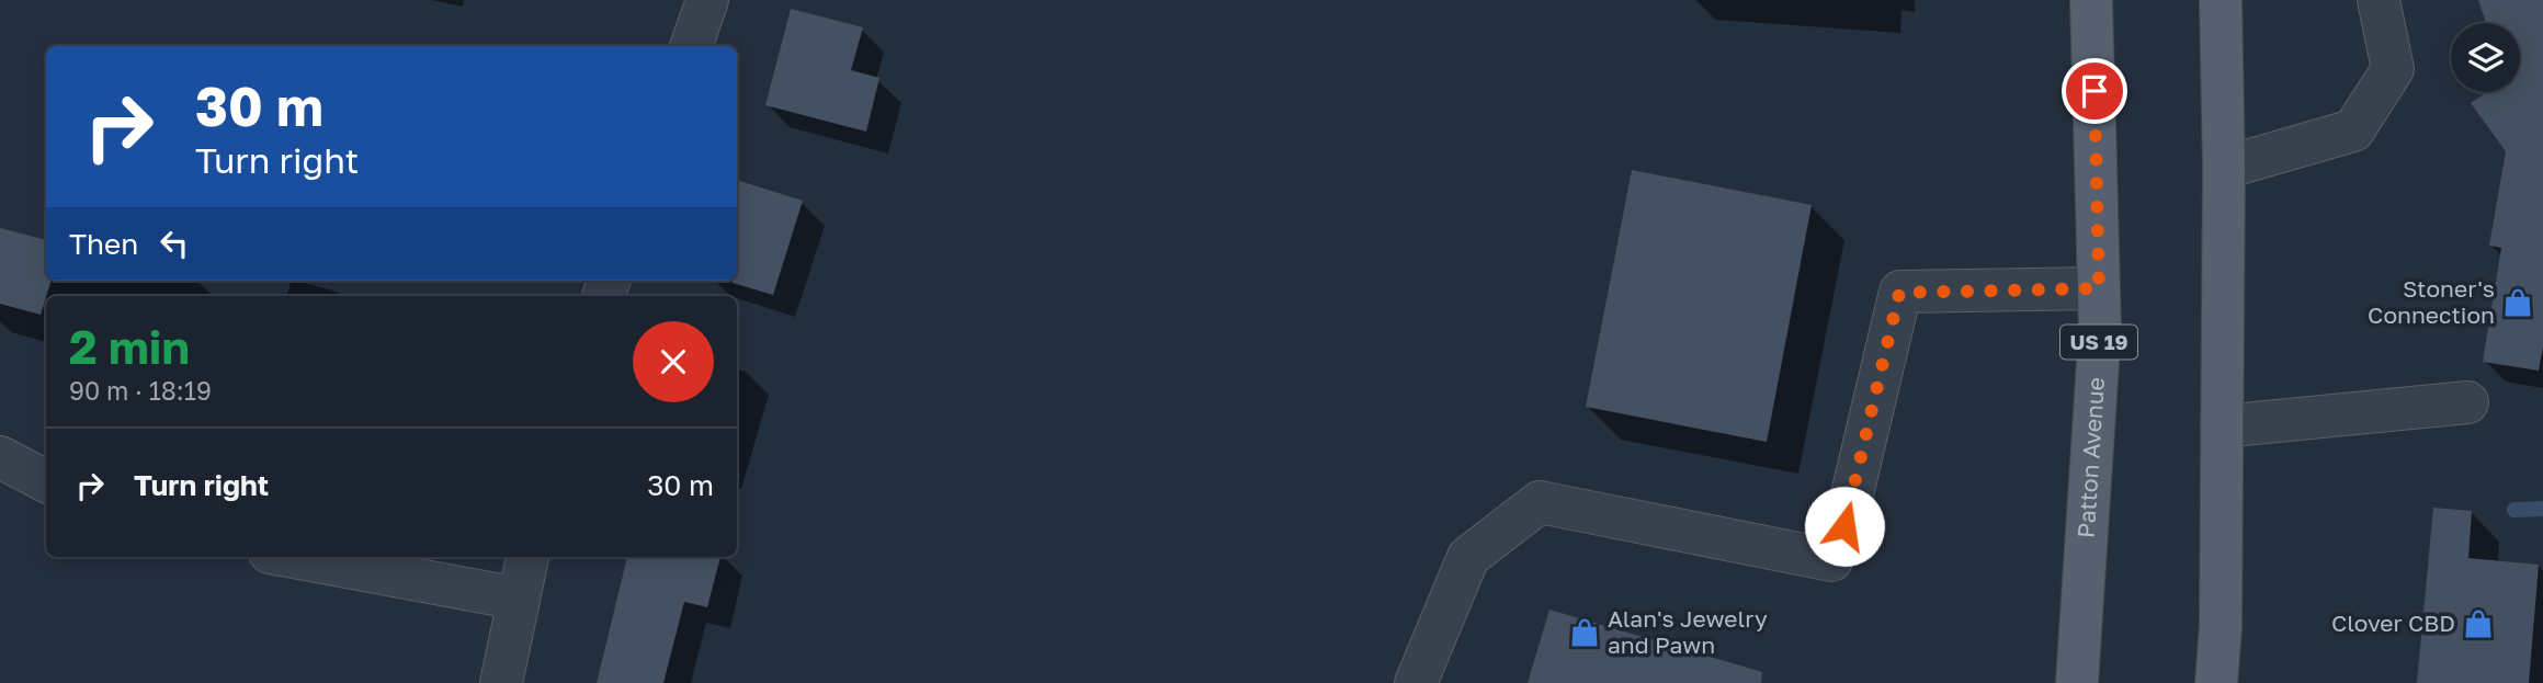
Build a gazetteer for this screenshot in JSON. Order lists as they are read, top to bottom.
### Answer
{
  "streets": {
    "main road": ["US 19", "Patton Avenue"]
  },
  "places": {
    "shop": ["Stoner's Connection", "Clover CBD", "Alan's Jewelry and Pawn"]
  },
  "page": {
    "turn": ["30 m", "Turn right"],
    "then": "Then",
    "heading": ["2 min", "90 m · 18:19"],
    "list": [
      {
        "name": "Turn right",
        "value": "30 m"
      }
    ]
  }
}
